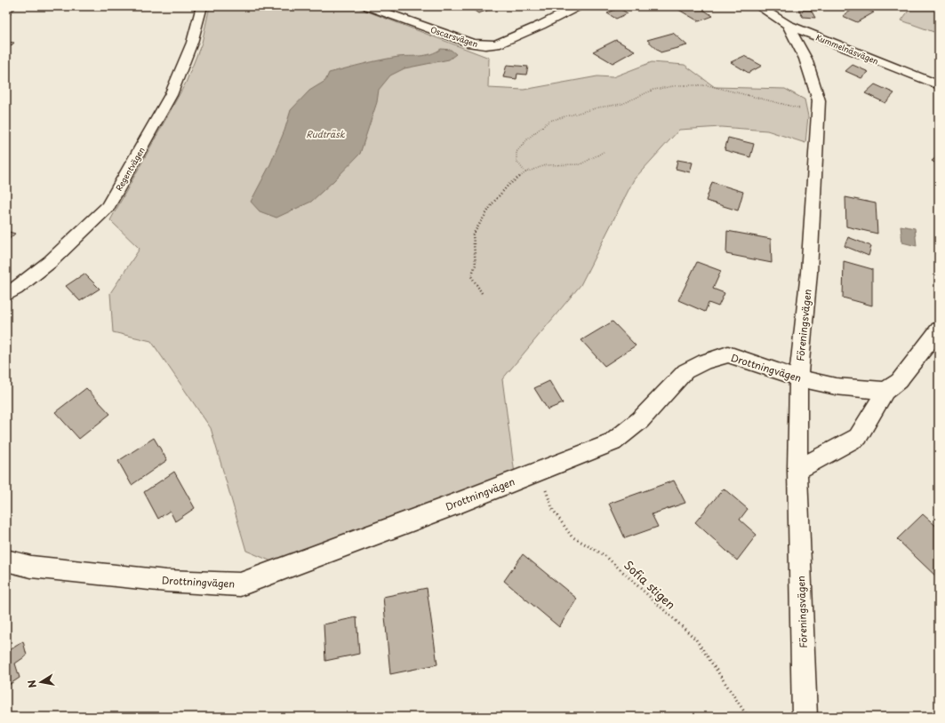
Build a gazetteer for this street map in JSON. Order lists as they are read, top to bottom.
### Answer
{
  "streets": {
    "street": [
      "Oscarsvägen",
      "Kummelnäsvägen",
      "Regentvägen",
      "Föreningsvägen",
      "Drottningvägen"
    ],
    "path": ["Sofia stigen"]
  },
  "crossings": [
    ["Kummelnäsvägen", "Föreningsvägen"],
    ["Föreningsvägen", "Drottningvägen"],
    ["Drottningvägen", "Sofia stigen"]
  ],
  "water": ["Rudträsk"],
  "north": "left"
}
